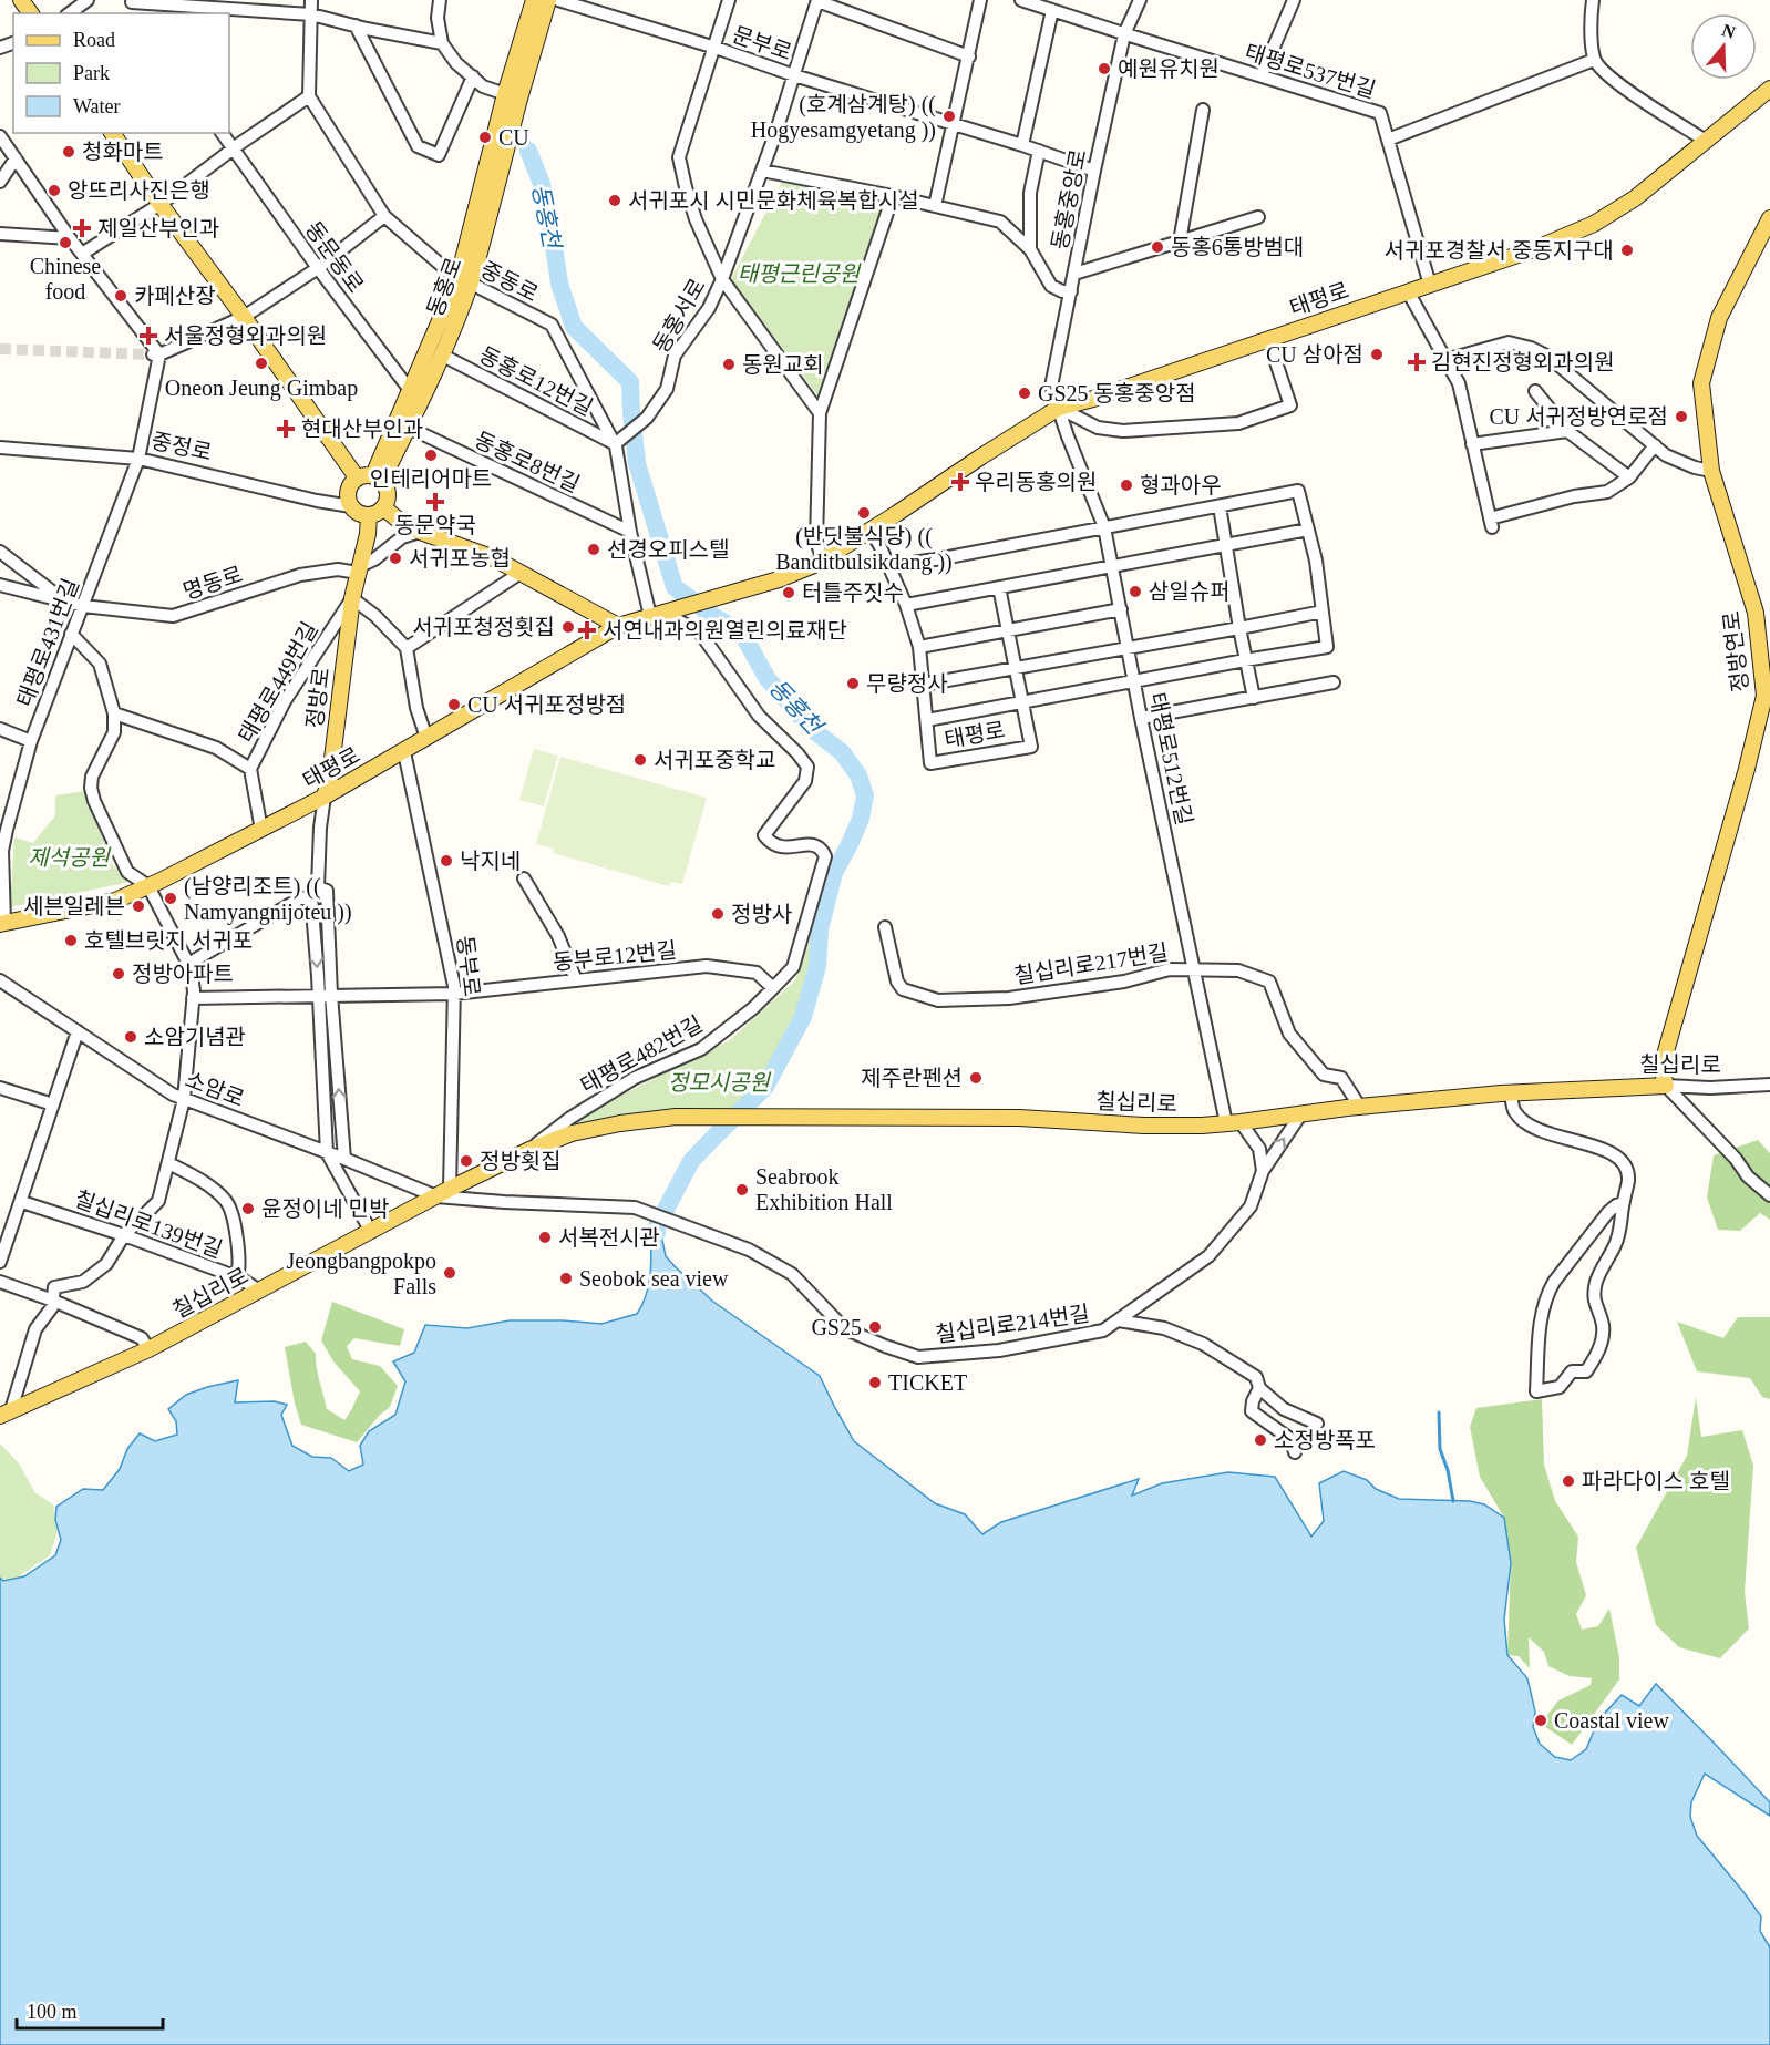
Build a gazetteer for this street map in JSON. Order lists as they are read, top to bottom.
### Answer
{
  "streets": {
    "main road": [
      "동홍로",
      "태평로",
      "정방연로",
      "정방로",
      "칠십리로"
    ],
    "street": [
      "문부로",
      "태평로537번길",
      "동홍중앙로",
      "동문동로",
      "중동로",
      "동홍서로",
      "동홍로12번길",
      "중정로",
      "동홍로8번길",
      "명동로",
      "태평로431번길",
      "태평로449번길",
      "태평로512번길",
      "동부로12번길",
      "칠십리로217번길",
      "동부로",
      "태평로482번길",
      "소암로",
      "칠십리로139번길",
      "칠십리로214번길"
    ]
  },
  "crossings": [
    ["문부로", "동홍중앙로"],
    ["문부로", "동홍서로"],
    ["태평로537번길", "동홍중앙로"],
    ["태평로537번길", "태평로"],
    ["동홍중앙로", "태평로"],
    ["동홍중앙로", "태평로512번길"],
    ["동문동로", "동홍로"],
    ["중동로", "동홍로"],
    ["중동로", "태평로"],
    ["중동로", "동홍서로"],
    ["중동로", "동홍로12번길"],
    ["중동로", "동홍로8번길"],
    ["중동로", "태평로482번길"],
    ["동홍로", "동홍로12번길"],
    ["동홍로", "중정로"],
    ["동홍로", "동홍로8번길"],
    ["동홍로", "정방로"],
    ["태평로", "태평로431번길"],
    ["태평로", "태평로449번길"],
    ["태평로", "정방로"],
    ["태평로", "태평로512번길"],
    ["태평로", "동부로"],
    ["태평로", "태평로482번길"],
    ["동홍서로", "동홍로12번길"],
    ["중정로", "태평로431번길"],
    ["중정로", "정방로"],
    ["명동로", "태평로431번길"],
    ["명동로", "정방로"],
    ["정방연로", "칠십리로"],
    ["태평로449번길", "정방로"],
    ["정방로", "소암로"],
    ["태평로512번길", "칠십리로217번길"],
    ["태평로512번길", "칠십리로"],
    ["동부로12번길", "동부로"],
    ["동부로12번길", "태평로482번길"],
    ["칠십리로217번길", "칠십리로"],
    ["동부로", "칠십리로"],
    ["동부로", "소암로"],
    ["동부로", "칠십리로214번길"],
    ["태평로482번길", "칠십리로"],
    ["칠십리로", "소암로"],
    ["칠십리로", "칠십리로139번길"],
    ["칠십리로", "칠십리로214번길"],
    ["소암로", "칠십리로214번길"]
  ],
  "water": ["동홍천"],
  "parks": ["태평근린공원", "제석공원", "정모시공원"],
  "places": {
    "other": [
      "예원유치원",
      "(호계삼계탕) (( Hogyesamgyetang ))",
      "CU",
      "청화마트",
      "앙뜨리사진은행",
      "서귀포시 시민문화체육복합시설",
      "Chinese food",
      "동홍6통방범대",
      "서귀포경찰서 중동지구대",
      "카페산장",
      "CU 삼아점",
      "Oneon Jeung Gimbap",
      "동원교회",
      "GS25 동홍중앙점",
      "CU 서귀정방연로점",
      "인테리어마트",
      "형과아우",
      "(반딧불식당) (( Banditbulsikdang ))",
      "선경오피스텔",
      "서귀포농협",
      "삼일슈퍼",
      "터틀주짓수",
      "서귀포청정횟집",
      "무량정사",
      "CU 서귀포정방점",
      "서귀포중학교",
      "낙지네",
      "(남양리조트) (( Namyangnijoteu ))",
      "세븐일레븐",
      "정방사",
      "호텔브릿지 서귀포",
      "정방아파트",
      "소암기념관",
      "제주란펜션",
      "정방횟집",
      "Seabrook Exhibition Hall",
      "윤정이네 민박",
      "서복전시관",
      "Jeongbangpokpo Falls",
      "Seobok sea view",
      "GS25",
      "TICKET",
      "소정방폭포",
      "파라다이스 호텔",
      "Coastal view"
    ],
    "health": [
      "제일산부인과",
      "서울정형외과의원",
      "김현진정형외과의원",
      "현대산부인과",
      "우리동홍의원",
      "동문약국",
      "서연내과의원열린의료재단"
    ]
  },
  "legend": ["Road", "Park", "Water"],
  "scale_bar": "100 m",
  "north": "top"
}
